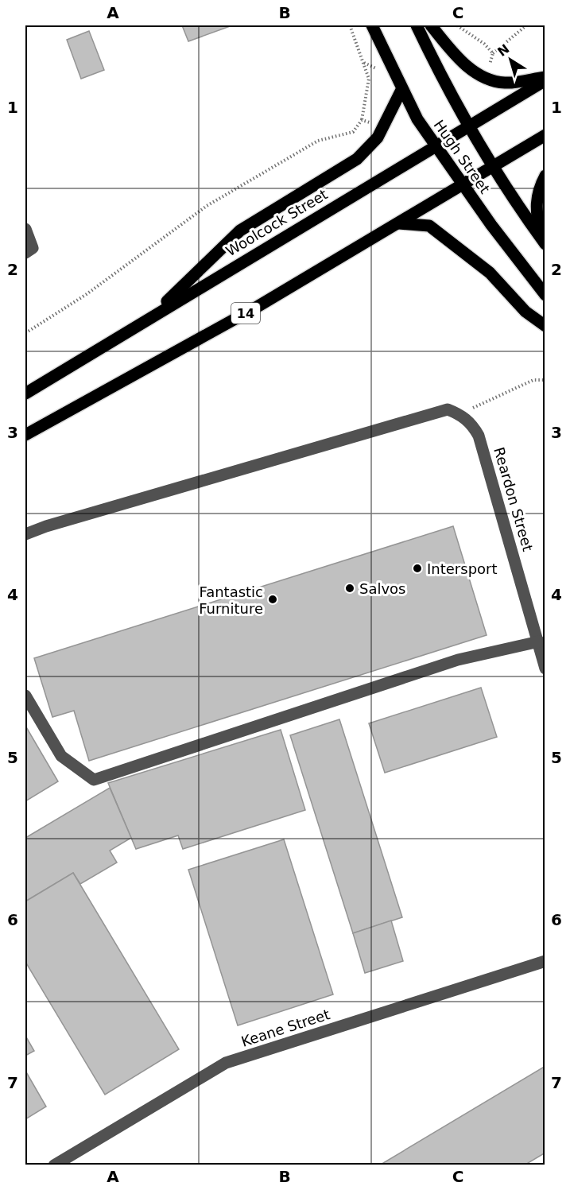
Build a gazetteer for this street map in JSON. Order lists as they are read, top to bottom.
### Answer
{
  "streets": {
    "main road": ["Hugh Street", "Woolcock Street", "14"],
    "street": ["Reardon Street", "Keane Street"]
  },
  "crossings": [
    ["Hugh Street", "Woolcock Street"],
    ["Hugh Street", "14"]
  ],
  "places": ["Intersport", "Salvos", "Fantastic Furniture"],
  "north": "top left",
  "grid": {
    "columns": ["A", "B", "C"],
    "rows": [
      "1",
      "2",
      "3",
      "4",
      "5",
      "6",
      "7"
    ]
  }
}
